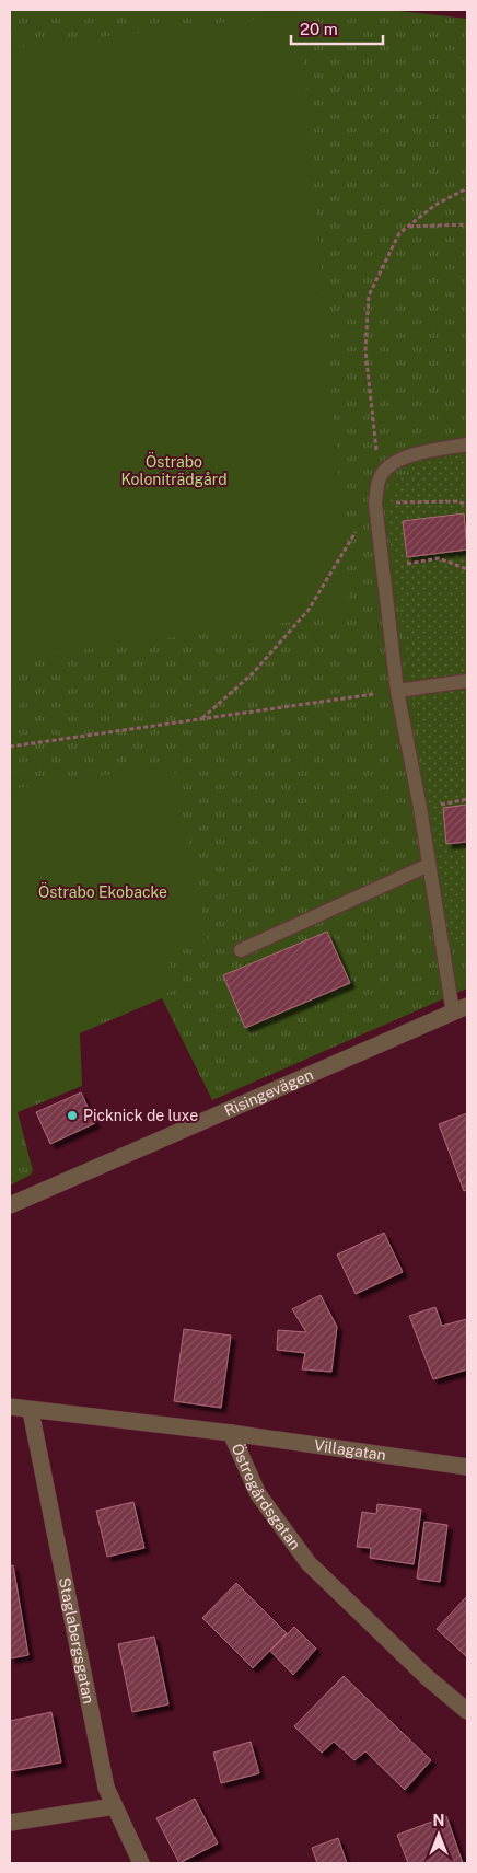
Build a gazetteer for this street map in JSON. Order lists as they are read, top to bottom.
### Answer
{
  "streets": {
    "street": [
      "Risingevägen",
      "Villagatan",
      "Östregårdsgatan",
      "Staglabergsgatan"
    ]
  },
  "crossings": [
    ["Villagatan", "Östregårdsgatan"],
    ["Östregårdsgatan", "Staglabergsgatan"]
  ],
  "parks": ["Östrabo Koloniträdgård", "Östrabo Ekobacke"],
  "places": ["Picknick de luxe"],
  "scale_bar": "20 m",
  "north": "top"
}
